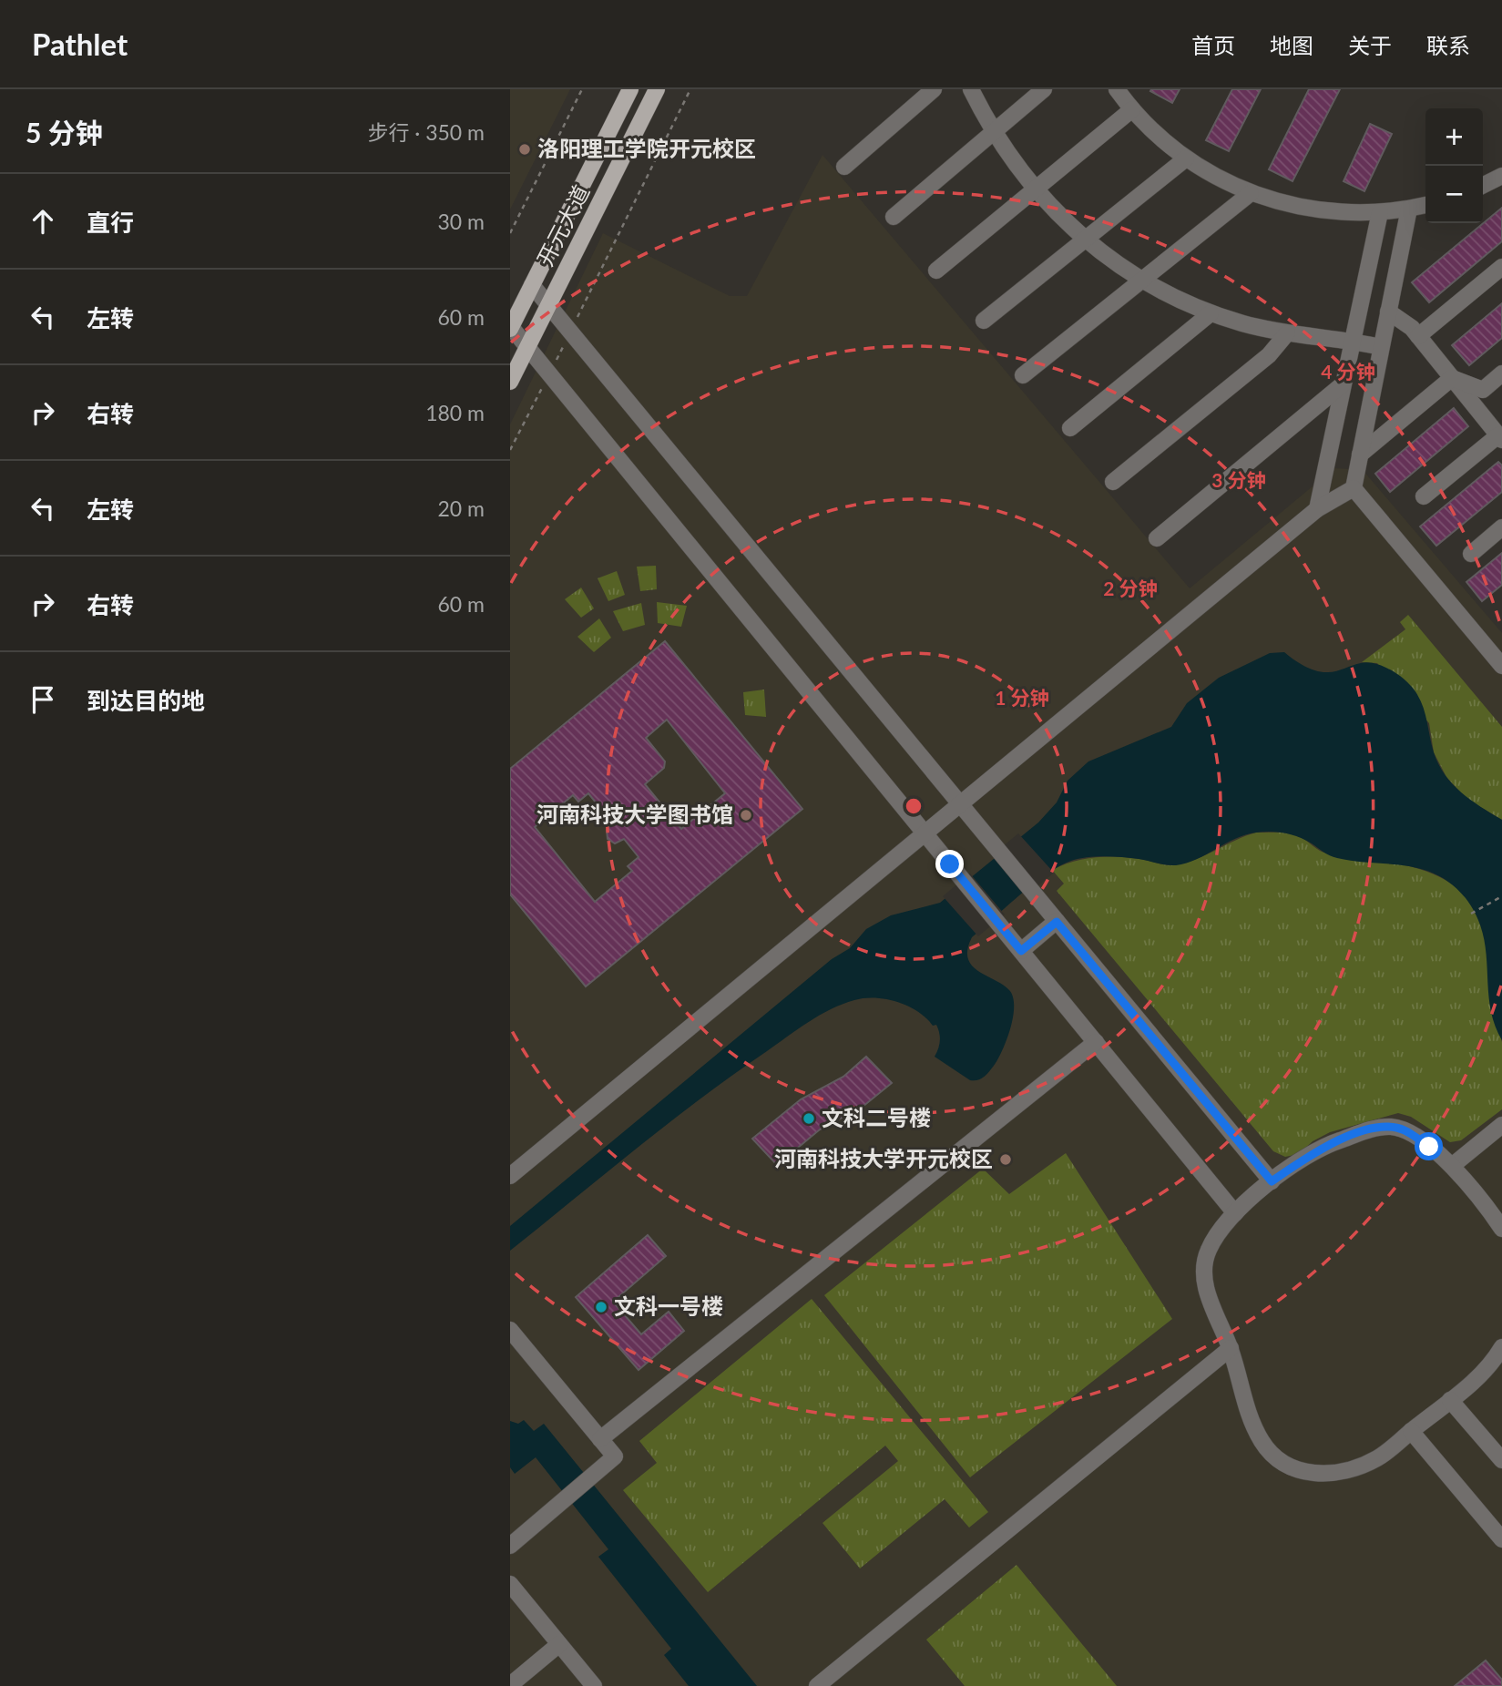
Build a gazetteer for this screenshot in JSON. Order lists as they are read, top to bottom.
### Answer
{
  "streets": {
    "main road": ["开元大道"]
  },
  "places": [
    "洛阳理工学院开元校区",
    "河南科技大学图书馆",
    "文科二号楼",
    "河南科技大学开元校区",
    "文科一号楼"
  ],
  "page": {
    "header": "Pathlet",
    "nav": [
      "首页",
      "地图",
      "关于",
      "联系"
    ],
    "heading": ["5 分钟", "步行 · 350 m"],
    "map_buttons": ["+", "−"],
    "list": [
      ["直行", "30 m"],
      ["左转", "60 m"],
      ["右转", "180 m"],
      ["左转", "20 m"],
      ["右转", "60 m"],
      "到达目的地"
    ]
  },
  "rings": [
    "4 分钟",
    "3 分钟",
    "2 分钟",
    "1 分钟"
  ]
}
